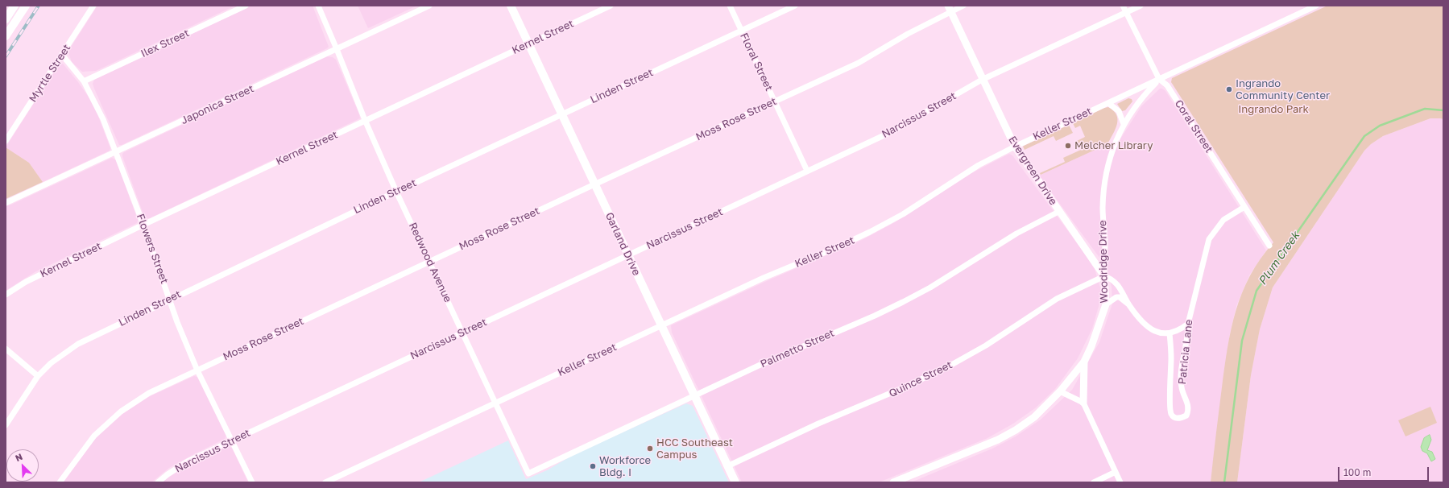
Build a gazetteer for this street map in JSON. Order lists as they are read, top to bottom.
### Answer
{
  "streets": {
    "main road": ["Garland Drive"],
    "street": [
      "Kernel Street",
      "Ilex Street",
      "Floral Street",
      "Myrtle Street",
      "Linden Street",
      "Japonica Street",
      "Narcissus Street",
      "Moss Rose Street",
      "Keller Street",
      "Coral Street",
      "Evergreen Drive",
      "Flowers Street",
      "Woodridge Drive",
      "Redwood Avenue",
      "Palmetto Street",
      "Patricia Lane",
      "Quince Street"
    ]
  },
  "crossings": [
    ["Kernel Street", "Garland Drive"],
    ["Kernel Street", "Flowers Street"],
    ["Kernel Street", "Redwood Avenue"],
    ["Ilex Street", "Flowers Street"],
    ["Floral Street", "Linden Street"],
    ["Floral Street", "Narcissus Street"],
    ["Floral Street", "Moss Rose Street"],
    ["Myrtle Street", "Flowers Street"],
    ["Linden Street", "Garland Drive"],
    ["Linden Street", "Flowers Street"],
    ["Linden Street", "Redwood Avenue"],
    ["Japonica Street", "Flowers Street"],
    ["Japonica Street", "Redwood Avenue"],
    ["Narcissus Street", "Coral Street"],
    ["Narcissus Street", "Evergreen Drive"],
    ["Narcissus Street", "Garland Drive"],
    ["Narcissus Street", "Flowers Street"],
    ["Narcissus Street", "Redwood Avenue"],
    ["Moss Rose Street", "Evergreen Drive"],
    ["Moss Rose Street", "Garland Drive"],
    ["Moss Rose Street", "Flowers Street"],
    ["Moss Rose Street", "Redwood Avenue"],
    ["Keller Street", "Coral Street"],
    ["Keller Street", "Evergreen Drive"],
    ["Keller Street", "Garland Drive"],
    ["Keller Street", "Woodridge Drive"],
    ["Keller Street", "Redwood Avenue"],
    ["Coral Street", "Woodridge Drive"],
    ["Coral Street", "Patricia Lane"],
    ["Evergreen Drive", "Woodridge Drive"],
    ["Evergreen Drive", "Palmetto Street"],
    ["Evergreen Drive", "Quince Street"],
    ["Garland Drive", "Palmetto Street"],
    ["Garland Drive", "Quince Street"],
    ["Woodridge Drive", "Quince Street"],
    ["Redwood Avenue", "Palmetto Street"]
  ],
  "water": ["Plum Creek"],
  "parks": ["Ingrando Park"],
  "places": [
    "Ingrando Community Center",
    "Melcher Library",
    "HCC Southeast Campus",
    "Workforce Bldg. I"
  ],
  "scale_bar": "100 m",
  "north": "top left"
}
